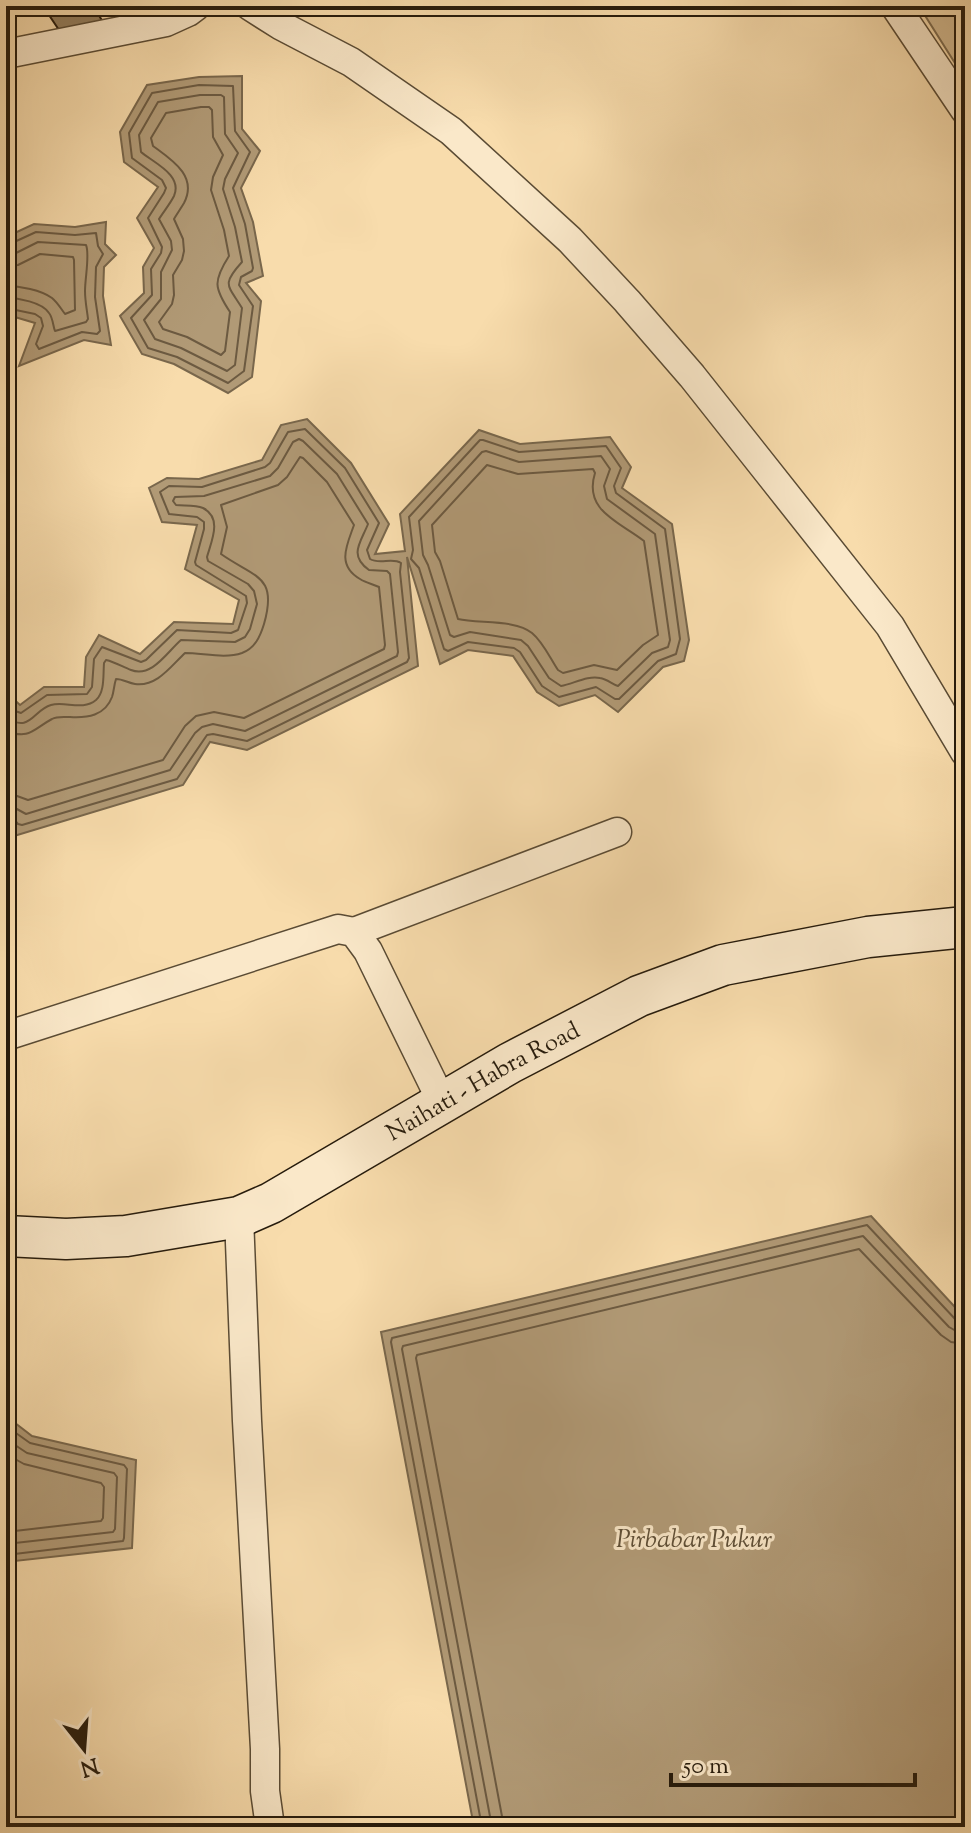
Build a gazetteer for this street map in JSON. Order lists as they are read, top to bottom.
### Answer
{
  "streets": {
    "main road": ["Naihati - Habra Road"]
  },
  "water": ["Pirbabar Pukur"],
  "scale_bar": "50 m",
  "north": "bottom"
}
